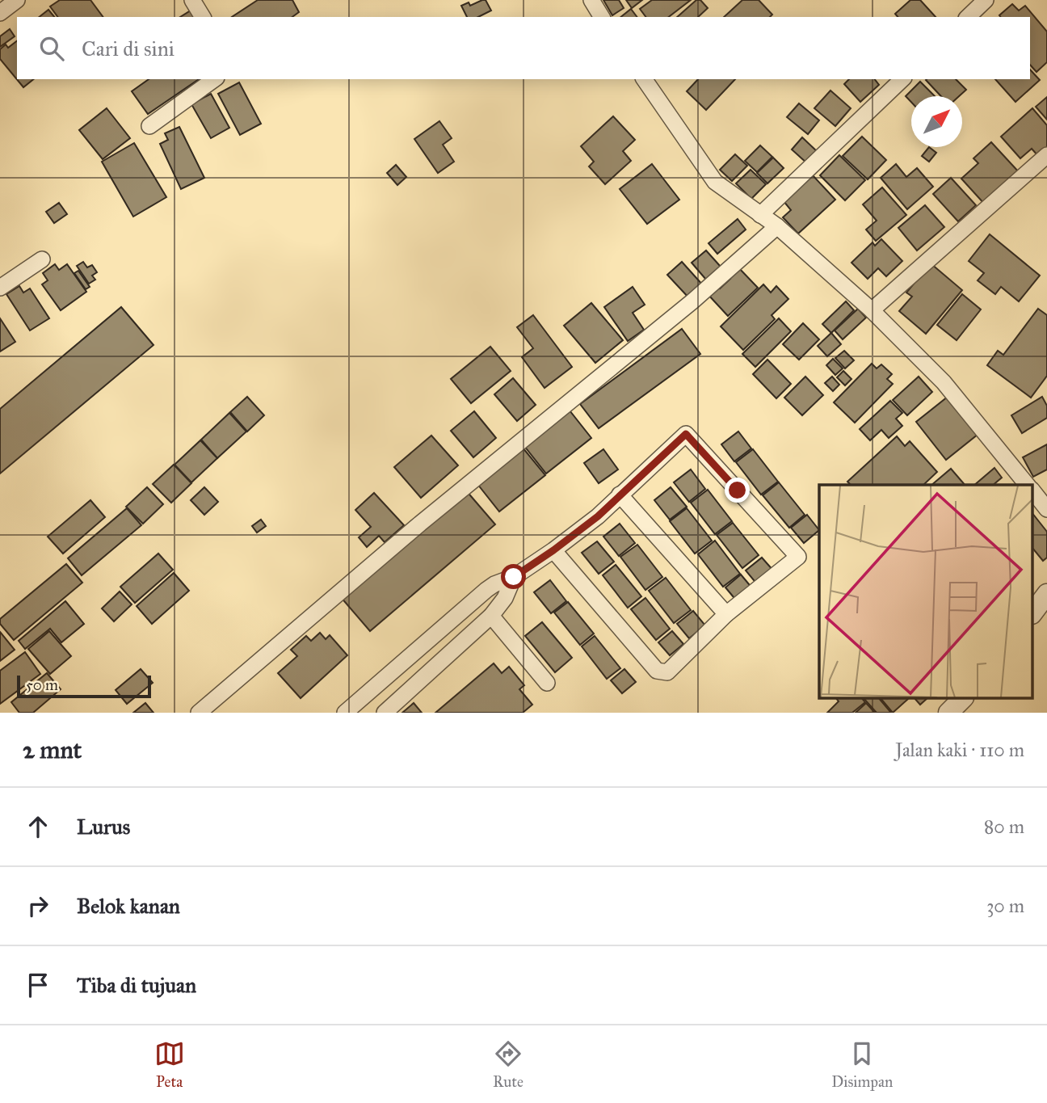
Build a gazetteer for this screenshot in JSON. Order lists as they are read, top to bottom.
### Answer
{
  "scale_bar": "50 m",
  "north": "top right",
  "page": {
    "search": "Cari di sini",
    "scale": "50 m",
    "heading": ["2 mnt", "Jalan kaki · 110 m"],
    "list": [
      ["Lurus", "80 m"],
      ["Belok kanan", "30 m"],
      "Tiba di tujuan"
    ],
    "nav": ["Peta", "Rute", "Disimpan"]
  }
}
